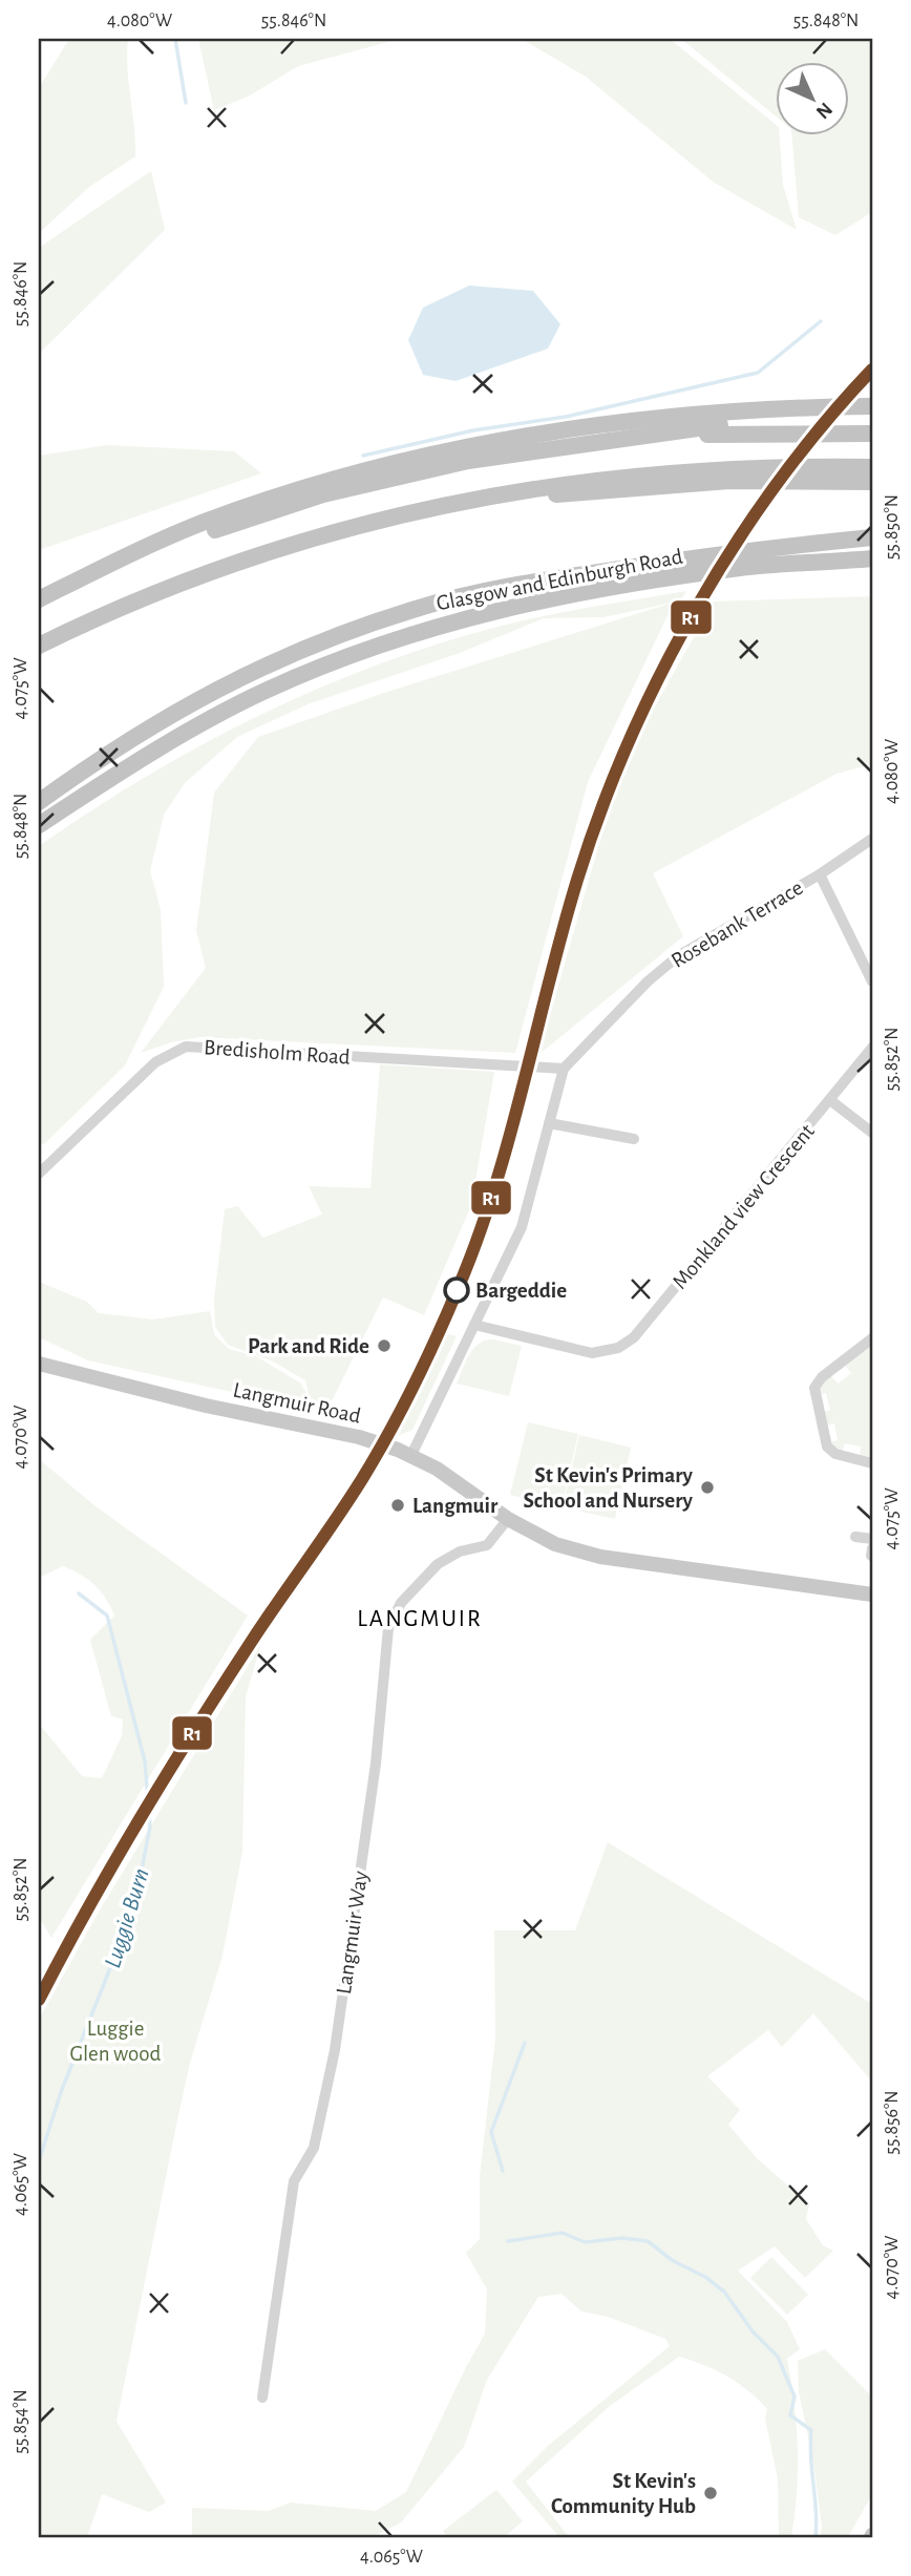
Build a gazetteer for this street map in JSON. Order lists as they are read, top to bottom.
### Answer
{
  "streets": {
    "highway": ["Glasgow and Edinburgh Road"],
    "main road": ["Langmuir Road"],
    "street": [
      "Rosebank Terrace",
      "Bredisholm Road",
      "Monkland view Crescent",
      "Langmuir Way"
    ]
  },
  "crossings": [
    ["Rosebank Terrace", "Bredisholm Road"],
    ["Rosebank Terrace", "Monkland view Crescent"],
    ["Rosebank Terrace", "Langmuir Road"],
    ["Langmuir Road", "Langmuir Way"]
  ],
  "districts": ["LANGMUIR"],
  "water": ["Luggie Burn"],
  "parks": ["Luggie Glen wood"],
  "places": [
    "Bargeddie",
    "Park and Ride",
    "St Kevin's Primary School and Nursery",
    "Langmuir",
    "St Kevin's Community Hub"
  ],
  "lines": ["transit line R1"],
  "north": "bottom right",
  "coordinates": [
    "4.080°W",
    "55.846°N",
    "55.848°N",
    "55.850°N",
    "4.075°W",
    "55.852°N",
    "4.070°W",
    "55.856°N",
    "4.065°W",
    "55.854°N"
  ]
}
